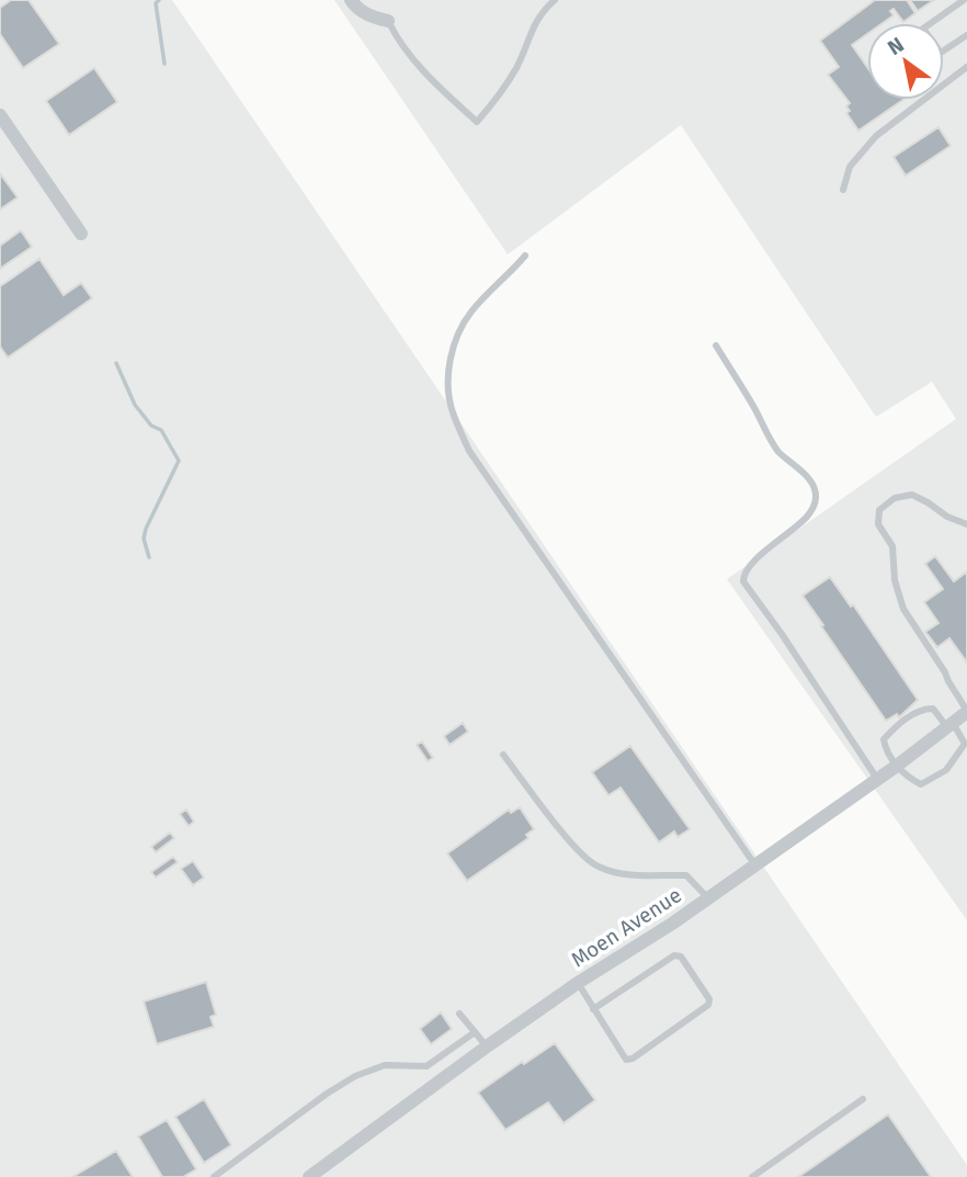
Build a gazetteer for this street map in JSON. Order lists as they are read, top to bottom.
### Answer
{
  "streets": {
    "street": ["Moen Avenue"]
  },
  "north": "top left"
}
